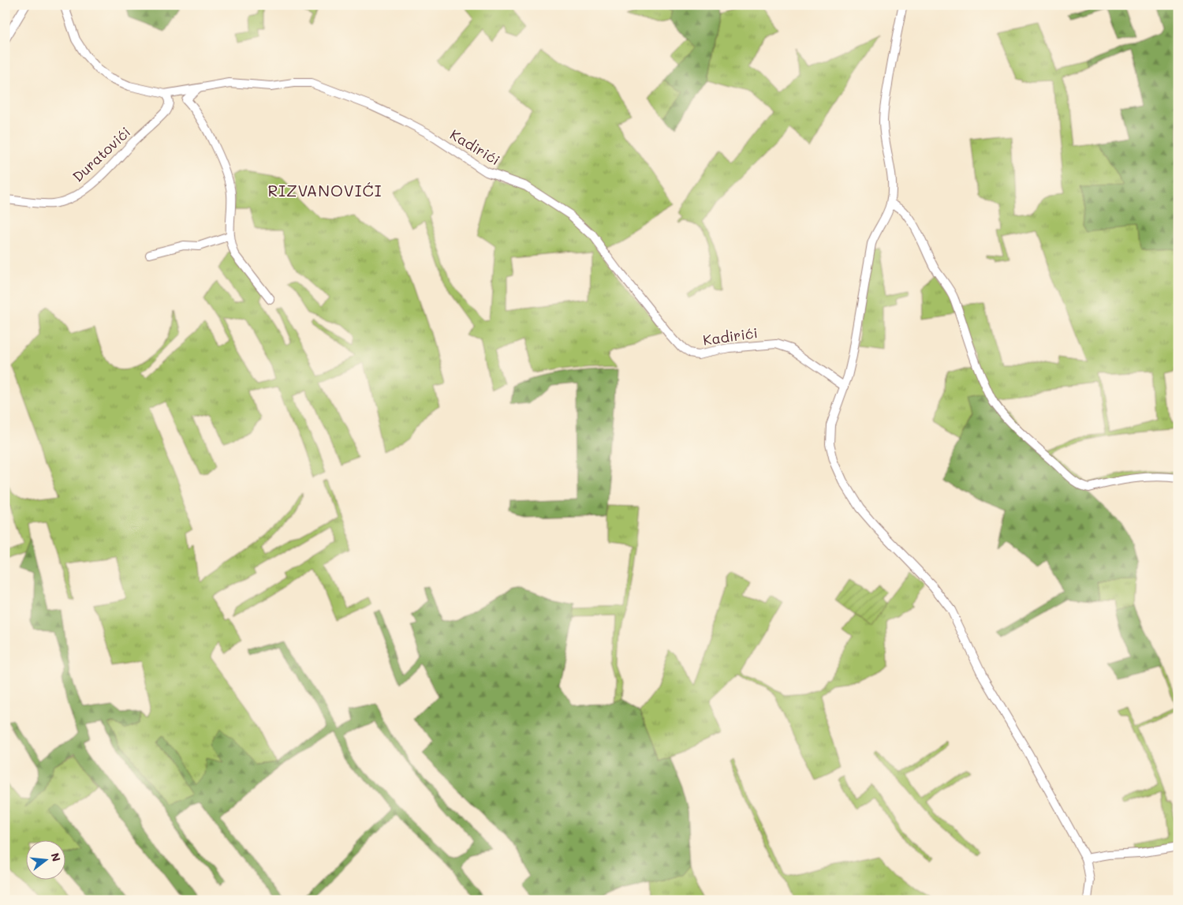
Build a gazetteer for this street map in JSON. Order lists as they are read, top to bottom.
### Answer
{
  "streets": {
    "street": ["Kadirići", "Duratovići"]
  },
  "crossings": [
    ["Kadirići", "Duratovići"]
  ],
  "districts": ["RIZVANOVIĆI"],
  "north": "right"
}
